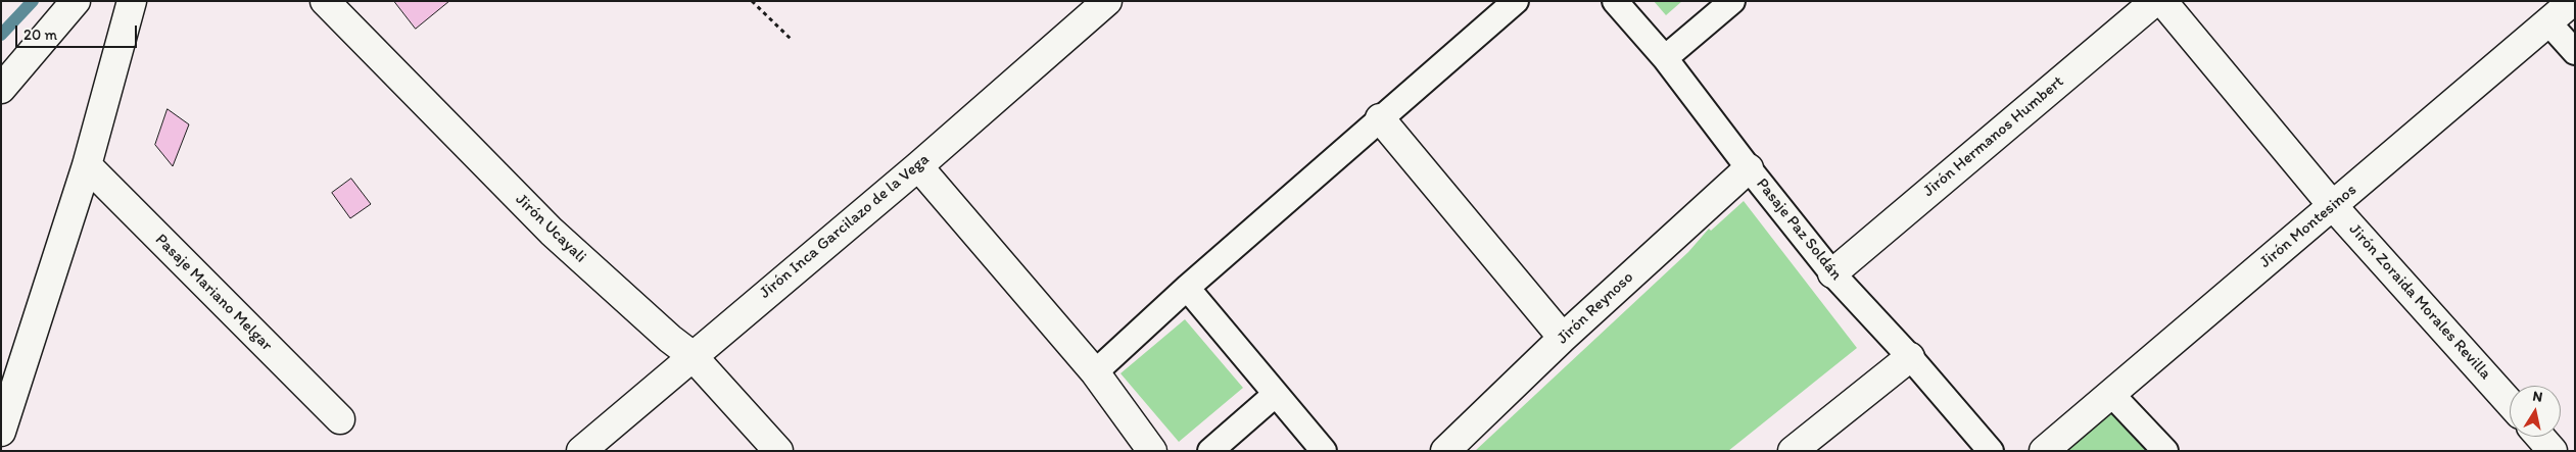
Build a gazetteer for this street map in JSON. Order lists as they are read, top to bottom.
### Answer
{
  "streets": {
    "street": [
      "Jirón Hermanos Humbert",
      "Jirón Inca Garcilazo de la Vega",
      "Jirón Montesinos",
      "Jirón Ucayali",
      "Pasaje Mariano Melgar",
      "Jirón Zoraida Morales Revilla",
      "Jirón Reynoso"
    ],
    "lane": ["Pasaje Paz Soldán"]
  },
  "crossings": [
    ["Jirón Hermanos Humbert", "Pasaje Paz Soldán"],
    ["Jirón Inca Garcilazo de la Vega", "Jirón Ucayali"],
    ["Jirón Montesinos", "Jirón Zoraida Morales Revilla"],
    ["Pasaje Paz Soldán", "Jirón Reynoso"]
  ],
  "scale_bar": "20 m",
  "north": "top"
}
